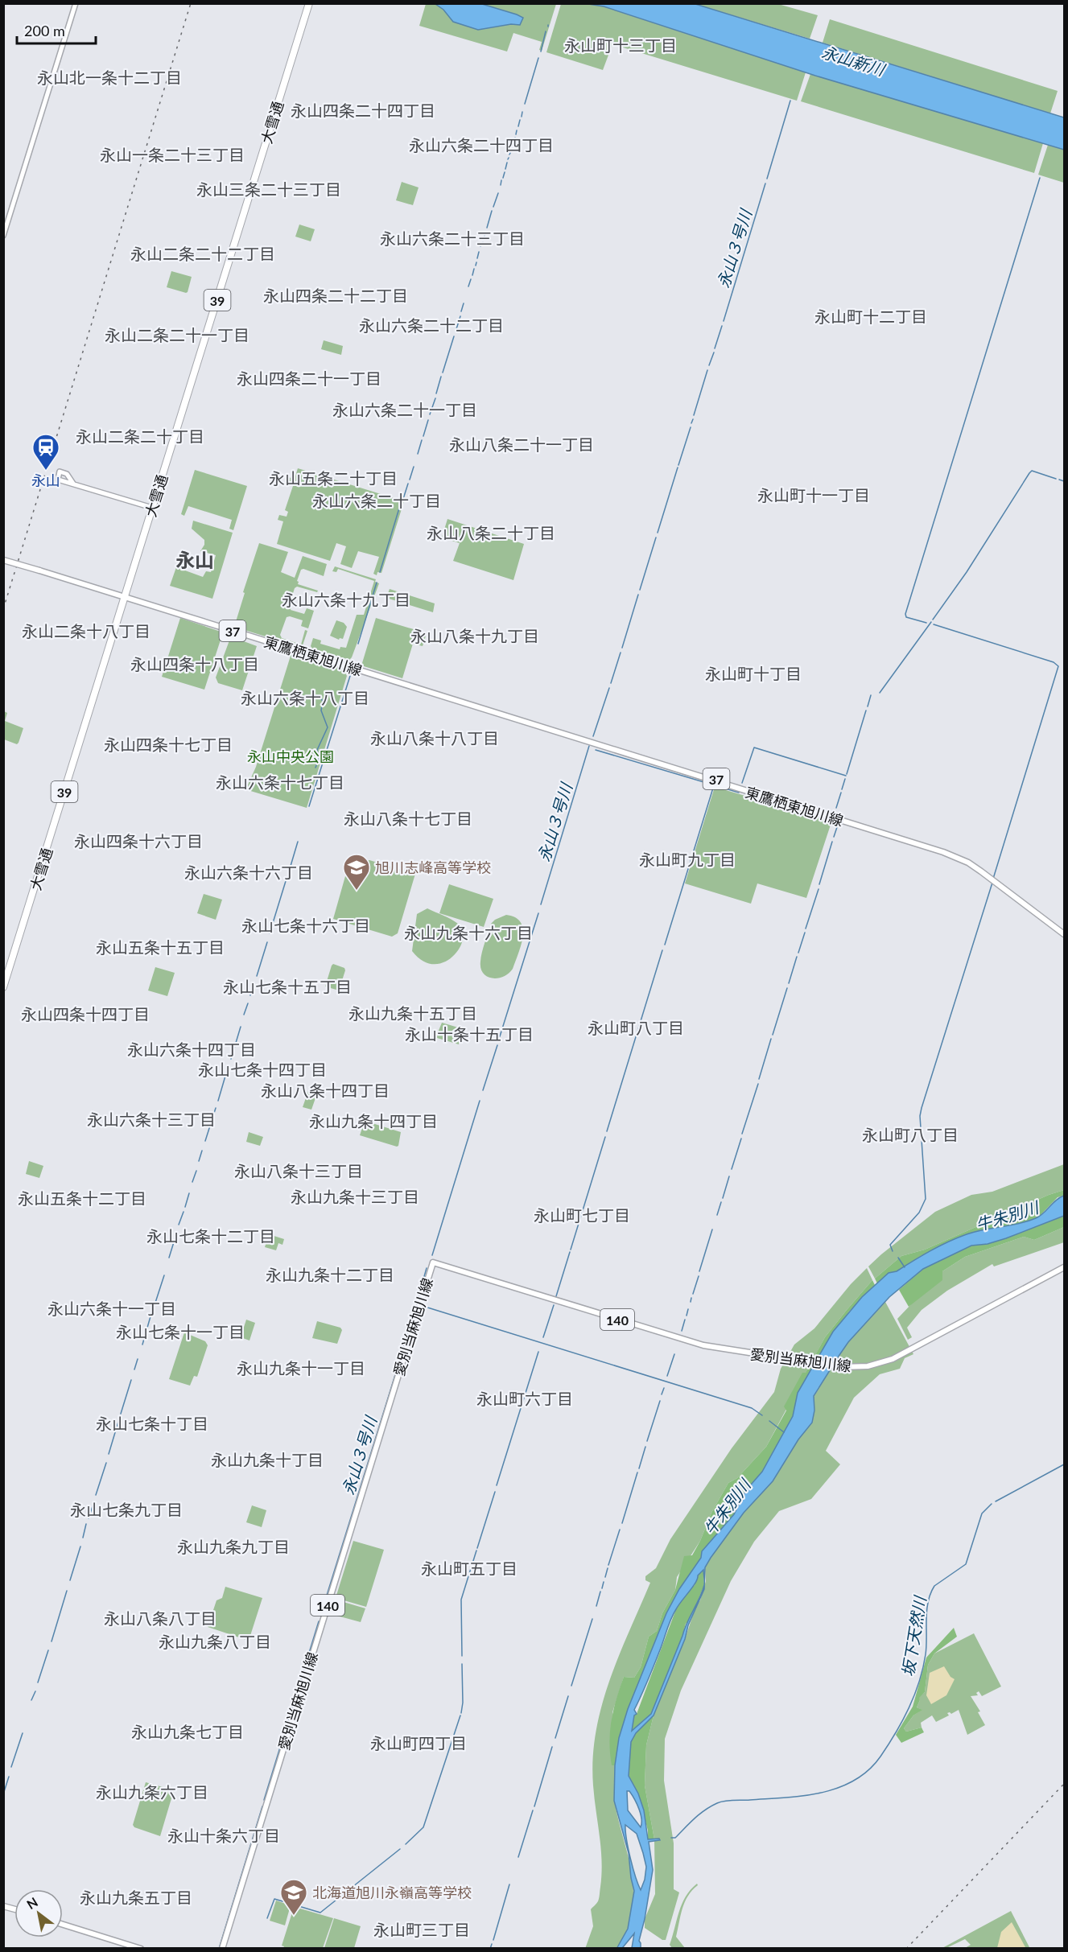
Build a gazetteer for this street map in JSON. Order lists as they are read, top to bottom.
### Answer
{
  "streets": {
    "highway": ["大雪通", "39"],
    "main road": [
      "37",
      "東鷹栖東旭川線",
      "140",
      "愛別当麻旭川線"
    ]
  },
  "crossings": [
    ["大雪通", "東鷹栖東旭川線"]
  ],
  "districts": [
    "永山町十三丁目",
    "永山北一条十二丁目",
    "永山四条二十四丁目",
    "永山六条二十四丁目",
    "永山一条二十三丁目",
    "永山三条二十三丁目",
    "永山六条二十三丁目",
    "永山二条二十二丁目",
    "永山四条二十二丁目",
    "永山町十二丁目",
    "永山六条二十二丁目",
    "永山二条二十一丁目",
    "永山四条二十一丁目",
    "永山六条二十一丁目",
    "永山二条二十丁目",
    "永山八条二十一丁目",
    "永山五条二十丁目",
    "永山町十一丁目",
    "永山六条二十丁目",
    "永山八条二十丁目",
    "永山",
    "永山六条十九丁目",
    "永山二条十八丁目",
    "永山八条十九丁目",
    "永山四条十八丁目",
    "永山町十丁目",
    "永山六条十八丁目",
    "永山八条十八丁目",
    "永山四条十七丁目",
    "永山六条十七丁目",
    "永山八条十七丁目",
    "永山四条十六丁目",
    "永山町九丁目",
    "永山六条十六丁目",
    "永山七条十六丁目",
    "永山九条十六丁目",
    "永山五条十五丁目",
    "永山七条十五丁目",
    "永山九条十五丁目",
    "永山四条十四丁目",
    "永山町八丁目",
    "永山十条十五丁目",
    "永山六条十四丁目",
    "永山七条十四丁目",
    "永山八条十四丁目",
    "永山六条十三丁目",
    "永山九条十四丁目",
    "永山町八丁目",
    "永山八条十三丁目",
    "永山九条十三丁目",
    "永山五条十二丁目",
    "永山町七丁目",
    "永山七条十二丁目",
    "永山九条十二丁目",
    "永山六条十一丁目",
    "永山七条十一丁目",
    "永山九条十一丁目",
    "永山町六丁目",
    "永山七条十丁目",
    "永山九条十丁目",
    "永山七条九丁目",
    "永山九条九丁目",
    "永山町五丁目",
    "永山八条八丁目",
    "永山九条八丁目",
    "永山九条七丁目",
    "永山町四丁目",
    "永山九条六丁目",
    "永山十条六丁目",
    "永山九条五丁目",
    "永山町三丁目"
  ],
  "water": [
    "永山新川",
    "永山３号川",
    "牛朱別川",
    "坂下天然川"
  ],
  "parks": ["永山中央公園"],
  "places": {
    "station": ["永山"],
    "school or university": ["旭川志峰高等学校", "北海道旭川永嶺高等学校"]
  },
  "scale_bar": "200 m",
  "north": "top left"
}
